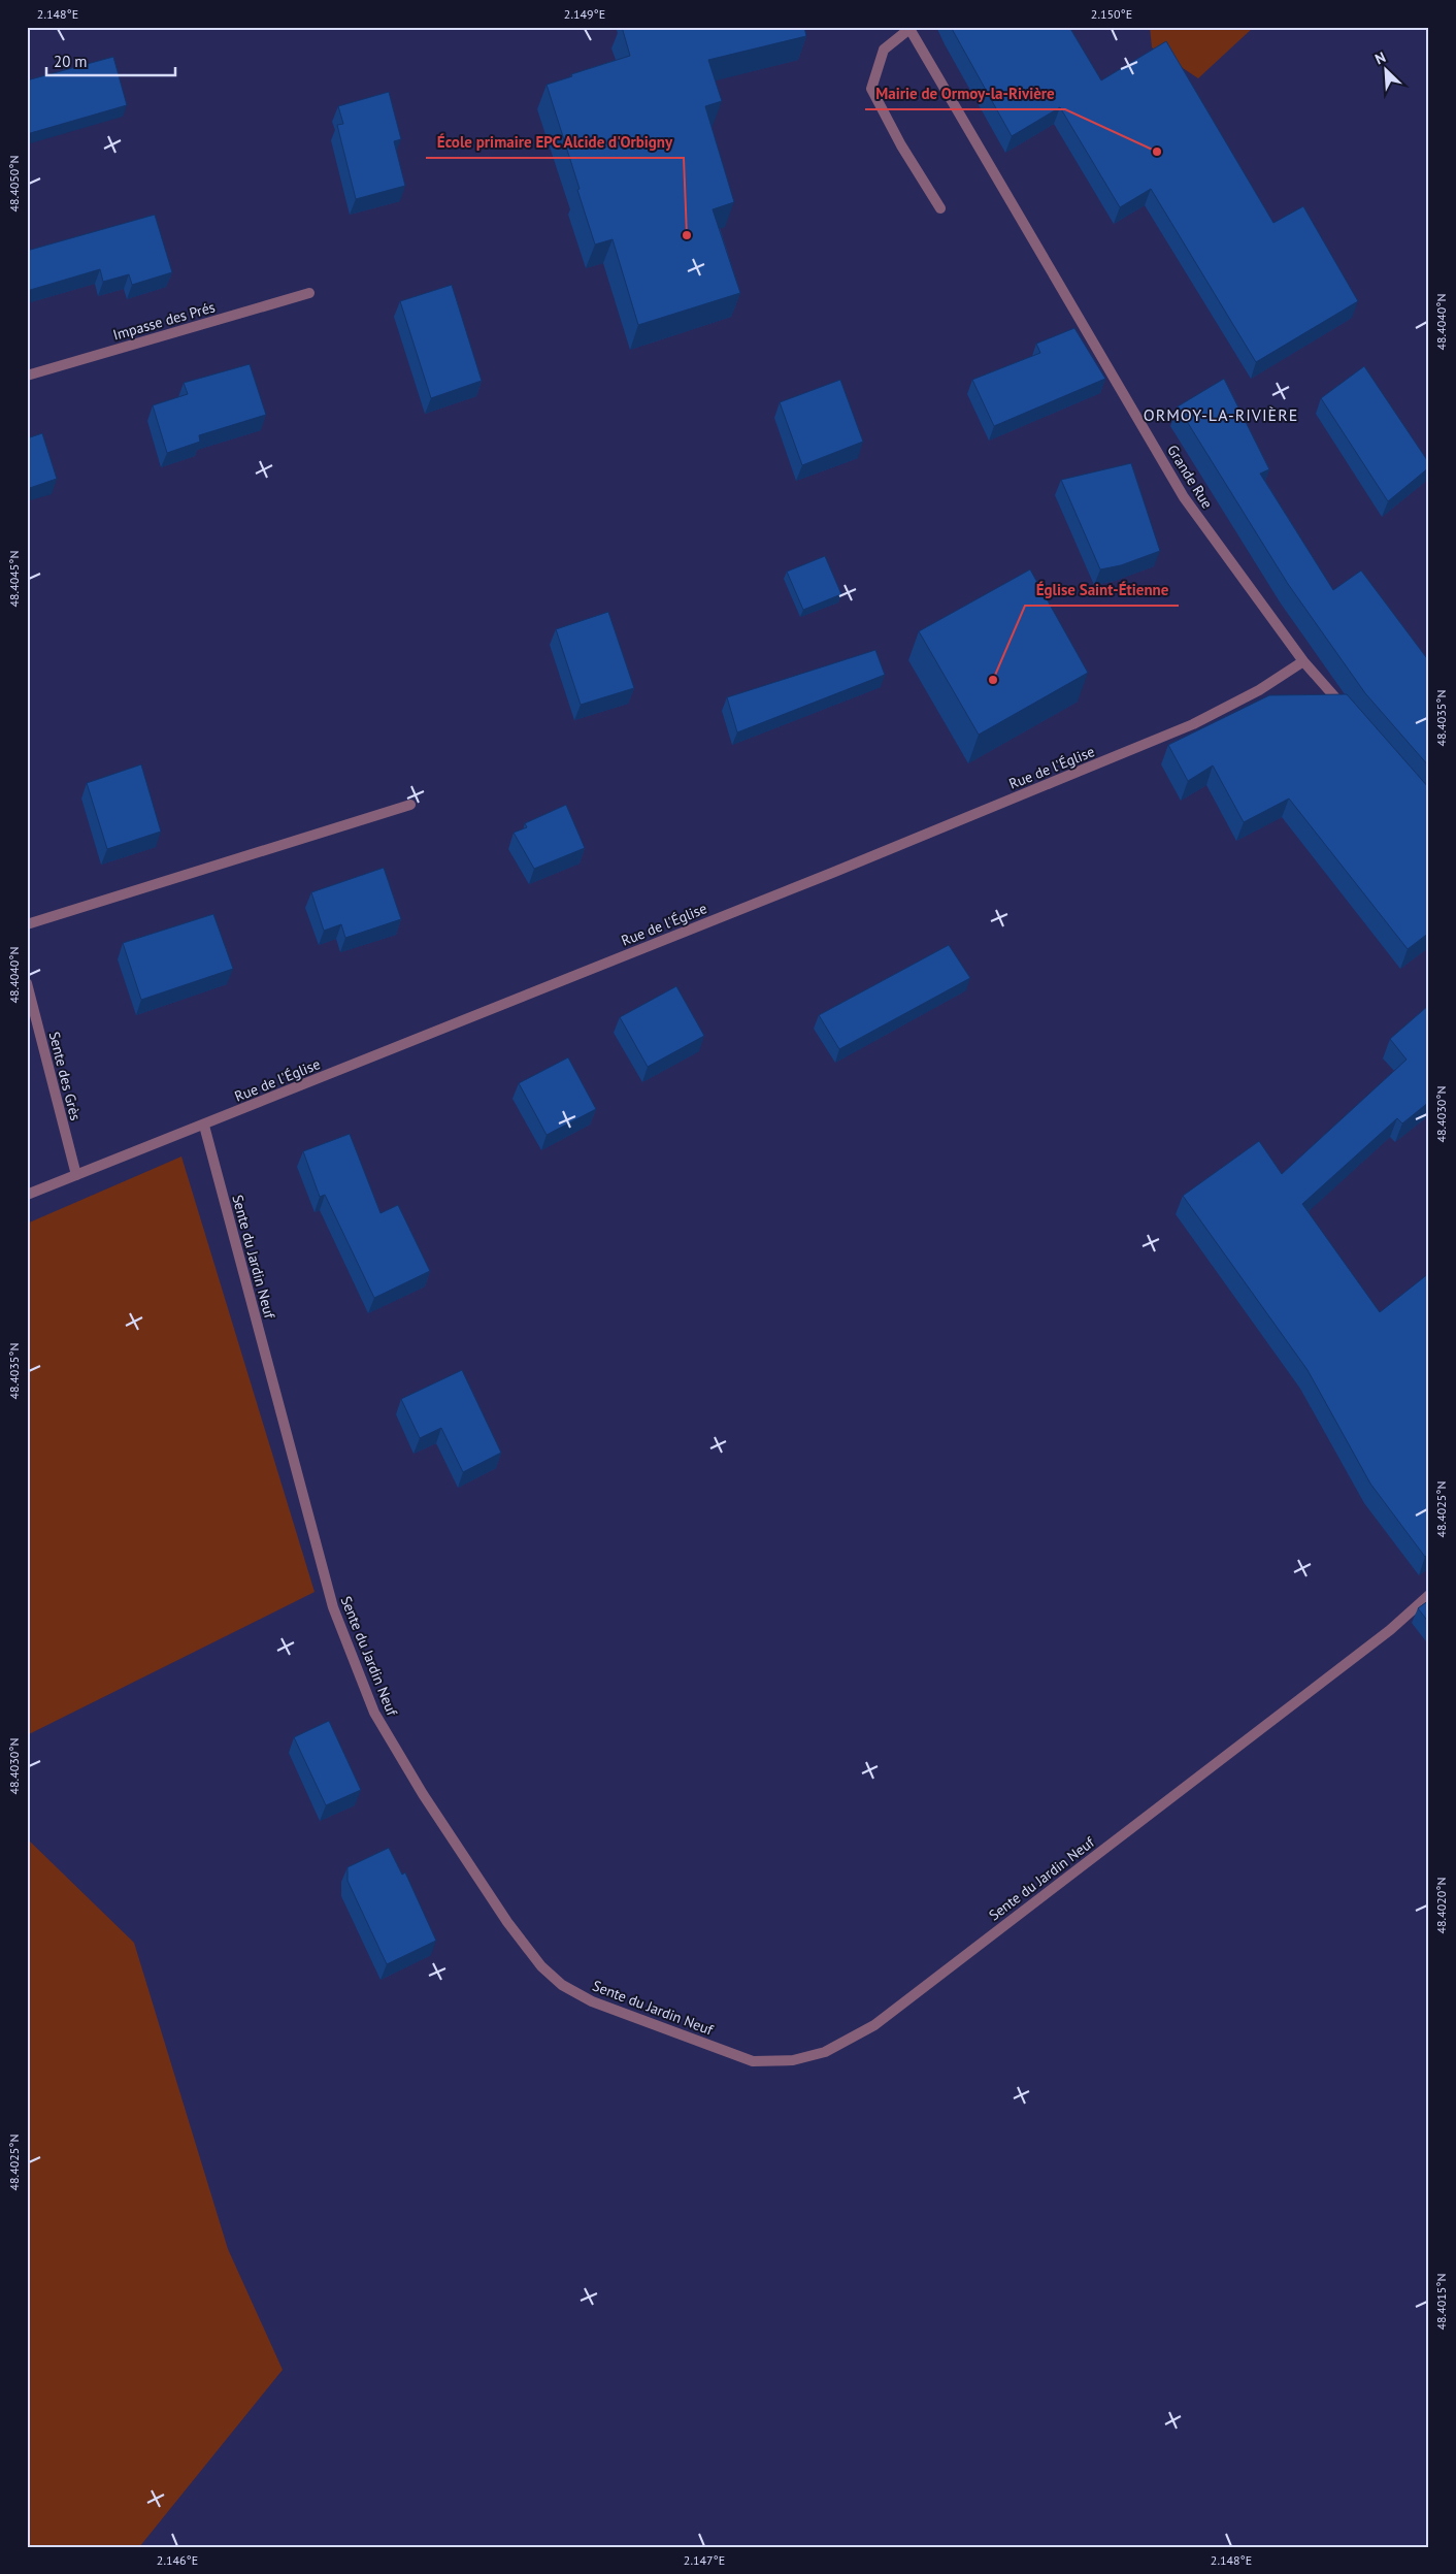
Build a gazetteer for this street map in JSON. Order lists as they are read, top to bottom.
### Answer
{
  "streets": {
    "street": [
      "Impasse des Prés",
      "Grande Rue",
      "Rue de l'Église",
      "Sente des Grès",
      "Sente du Jardin Neuf"
    ]
  },
  "crossings": [
    ["Grande Rue", "Rue de l'Église"],
    ["Rue de l'Église", "Sente des Grès"],
    ["Rue de l'Église", "Sente du Jardin Neuf"]
  ],
  "districts": ["ORMOY-LA-RIVIÈRE"],
  "places": ["Mairie de Ormoy-la-Rivière", "École primaire EPC Alcide d'Orbigny", "Église Saint-Étienne"],
  "scale_bar": "20 m",
  "north": "top left",
  "coordinates": [
    "2.148°E",
    "2.149°E",
    "2.150°E",
    "48.4050°N",
    "48.4040°N",
    "48.4045°N",
    "48.4035°N",
    "48.4030°N",
    "48.4025°N",
    "48.4020°N",
    "48.4015°N",
    "2.146°E",
    "2.147°E"
  ]
}
